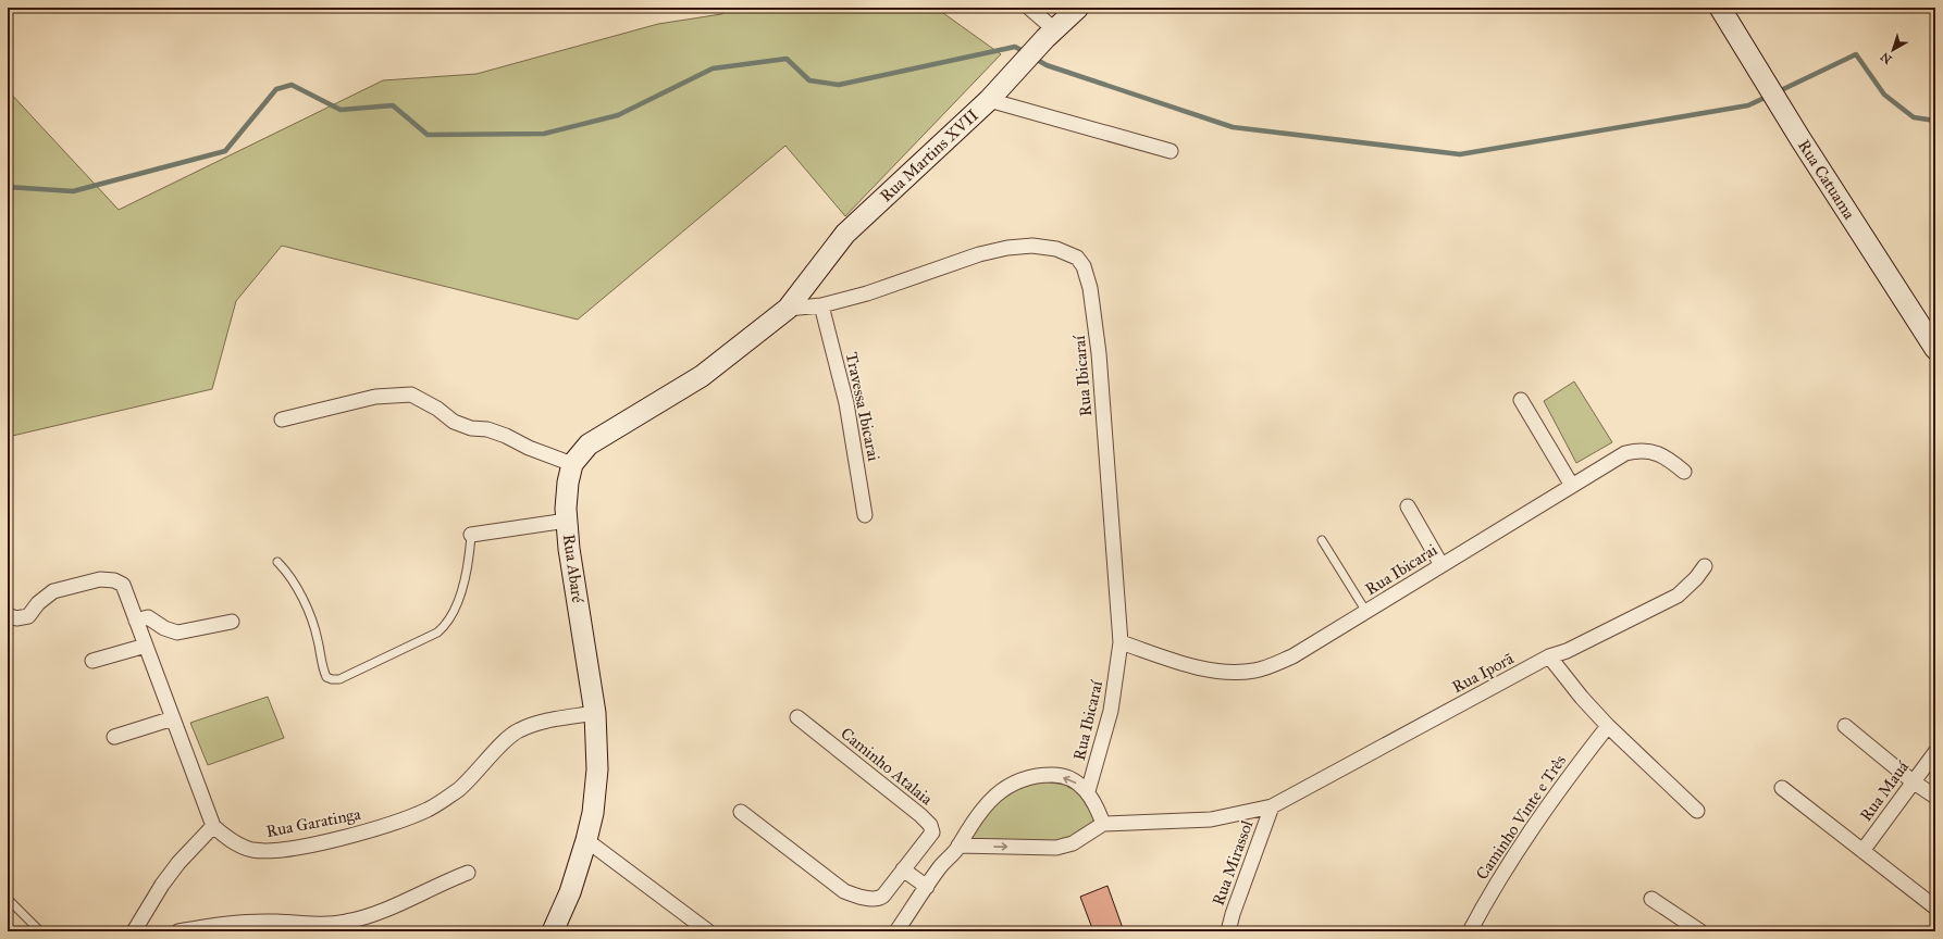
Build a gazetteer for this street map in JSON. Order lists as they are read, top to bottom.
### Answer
{
  "streets": {
    "street": [
      "Rua Martins XVII",
      "Rua Catuama",
      "Rua Ibicaraí",
      "Travessa Ibicarai",
      "Rua Abaré",
      "Rua Ibicarai",
      "Rua Iporã",
      "Caminho Atalaia",
      "Rua Mauá",
      "Caminho Vinte e Três",
      "Rua Garatinga",
      "Rua Mirassol"
    ]
  },
  "crossings": [
    ["Rua Martins XVII", "Rua Ibicaraí"],
    ["Rua Martins XVII", "Rua Abaré"],
    ["Rua Ibicaraí", "Travessa Ibicarai"],
    ["Rua Ibicaraí", "Rua Abaré"],
    ["Rua Ibicaraí", "Rua Ibicarai"],
    ["Rua Abaré", "Rua Garatinga"],
    ["Rua Iporã", "Rua Mirassol"]
  ],
  "north": "bottom left"
}
